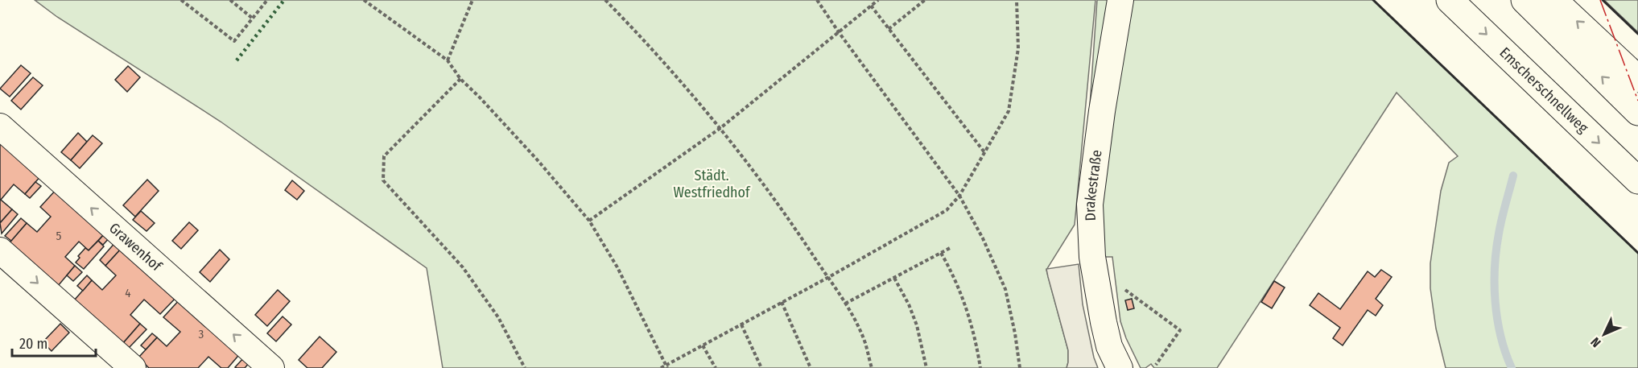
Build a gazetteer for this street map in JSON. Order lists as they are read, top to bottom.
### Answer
{
  "streets": {
    "highway": ["Emscherschnellweg"],
    "street": ["Drakestraße", "Grawenhof"]
  },
  "parks": ["Städt. Westfriedhof"],
  "house_numbers": ["5", "4", "3"],
  "scale_bar": "20 m",
  "north": "bottom left"
}
